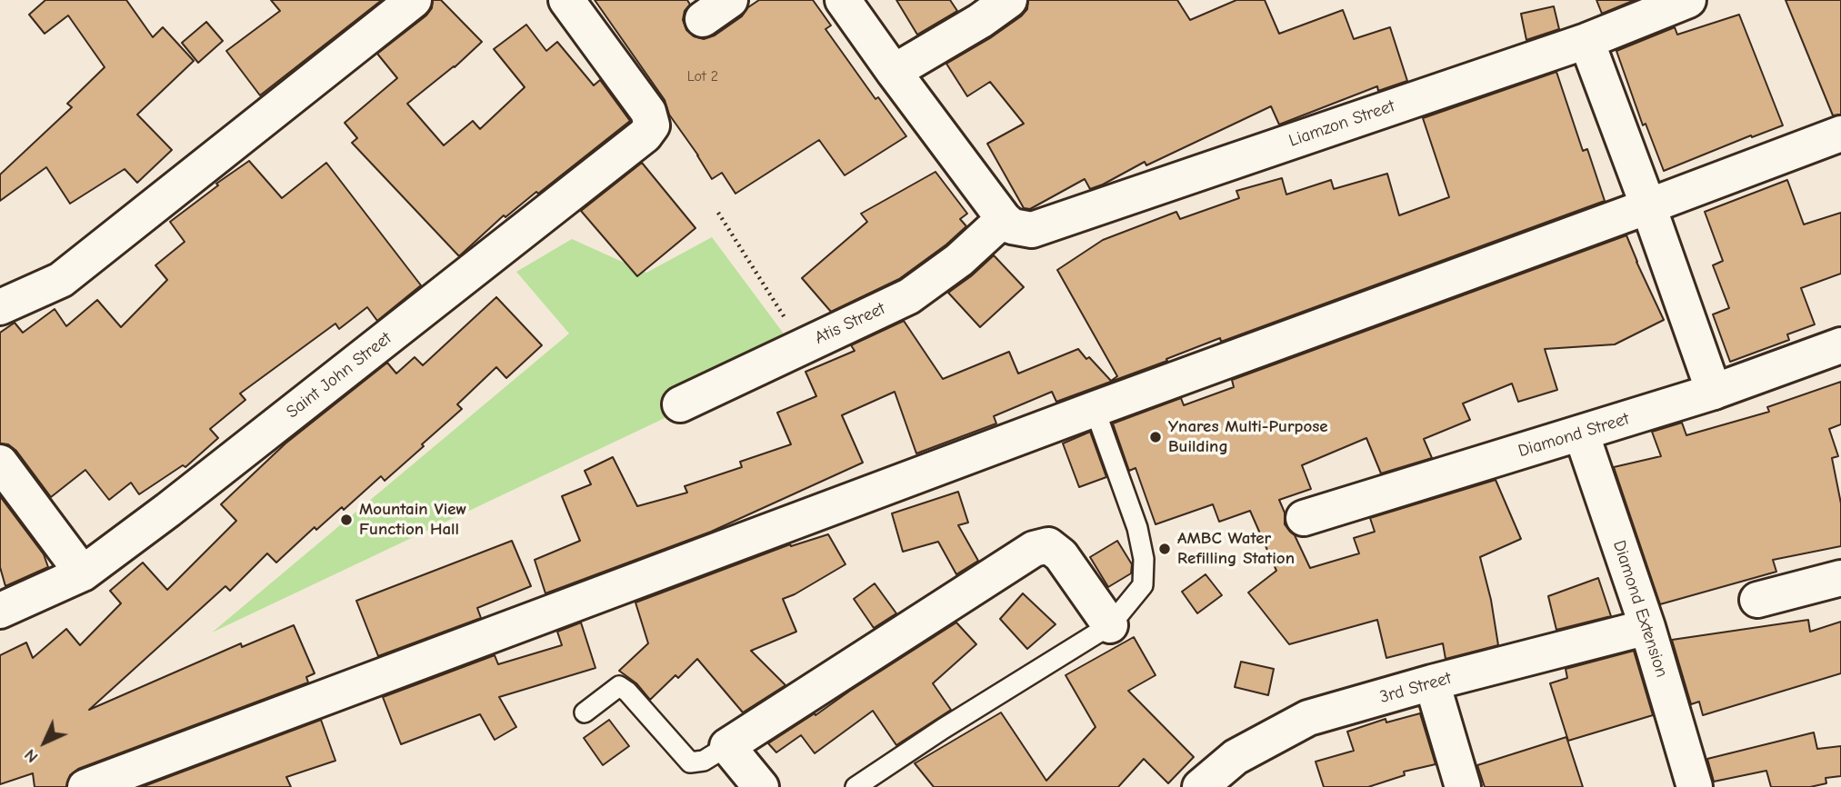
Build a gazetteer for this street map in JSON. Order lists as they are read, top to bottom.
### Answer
{
  "streets": {
    "street": [
      "Liamzon Street",
      "Atis Street",
      "Saint John Street",
      "Diamond Street",
      "Diamond Extension",
      "3rd Street"
    ]
  },
  "crossings": [
    ["Liamzon Street", "Atis Street"],
    ["Diamond Street", "Diamond Extension"],
    ["Diamond Extension", "3rd Street"]
  ],
  "places": ["Ynares Multi-Purpose Building", "Mountain View Function Hall", "AMBC Water Refilling Station"],
  "house_numbers": ["Lot 2"],
  "north": "bottom left"
}
